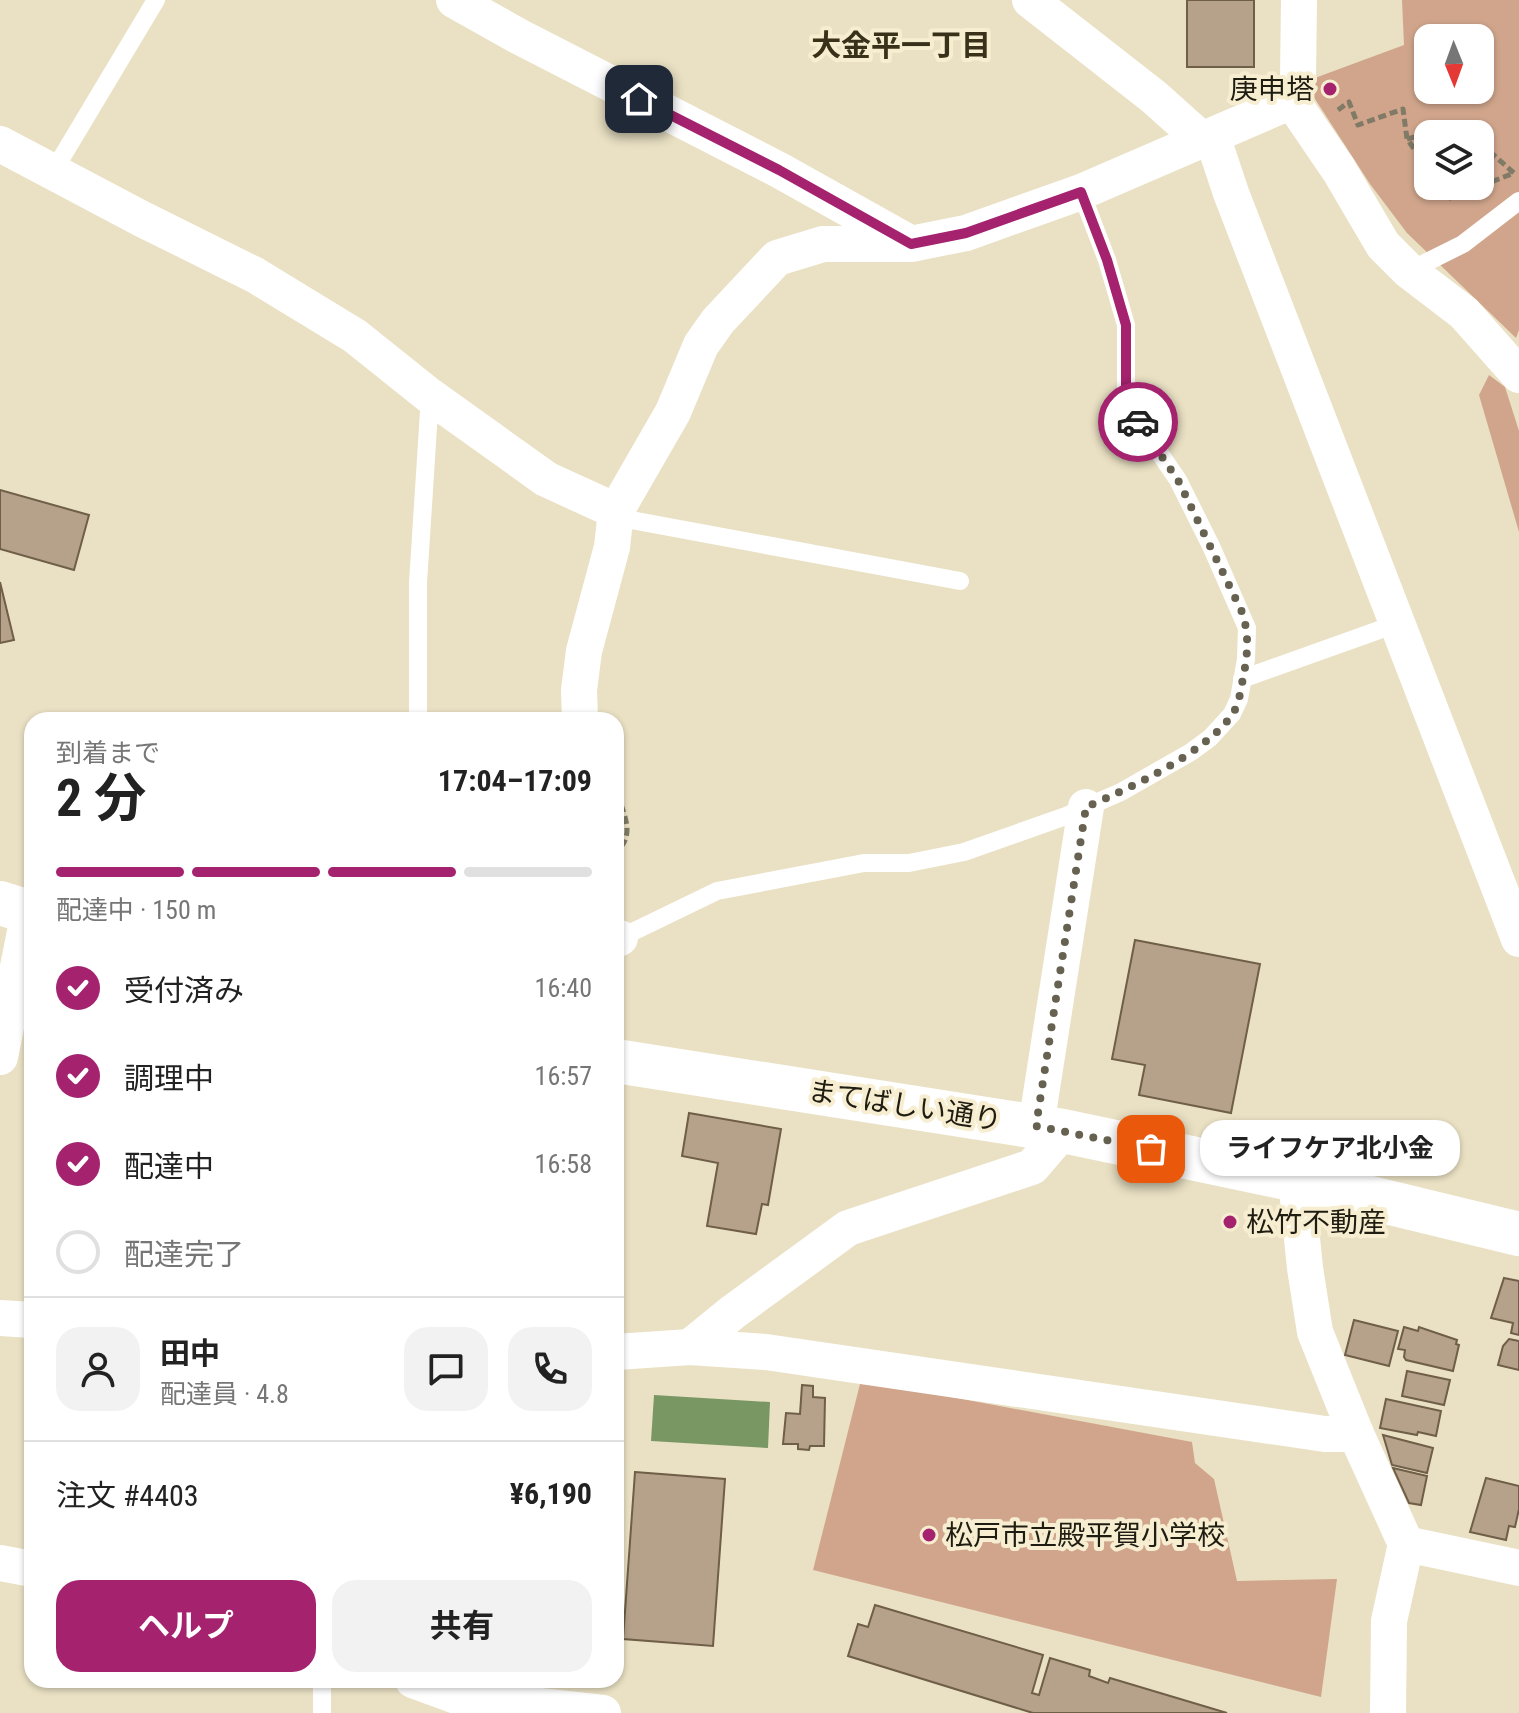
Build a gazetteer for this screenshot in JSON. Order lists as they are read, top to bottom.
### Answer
{
  "streets": {
    "street": ["まてばしい通り"]
  },
  "districts": ["大金平一丁目"],
  "places": [
    "庚申塔",
    "ライフケア北小金",
    "松竹不動産",
    "松戸市立殿平賀小学校"
  ],
  "north": "bottom",
  "page": {
    "heading": ["2 分", "到着まで", "17:04–17:09"],
    "panel": [
      "田中",
      "配達員 · 4.8",
      "注文 #4403",
      "¥6,190"
    ],
    "bar": "配達中 · 150 m",
    "list": [
      ["受付済み", "16:40"],
      ["調理中", "16:57"],
      ["配達中", "16:58"],
      "配達完了"
    ],
    "bubble": "ライフケア北小金",
    "buttons": ["ヘルプ", "共有"]
  }
}
